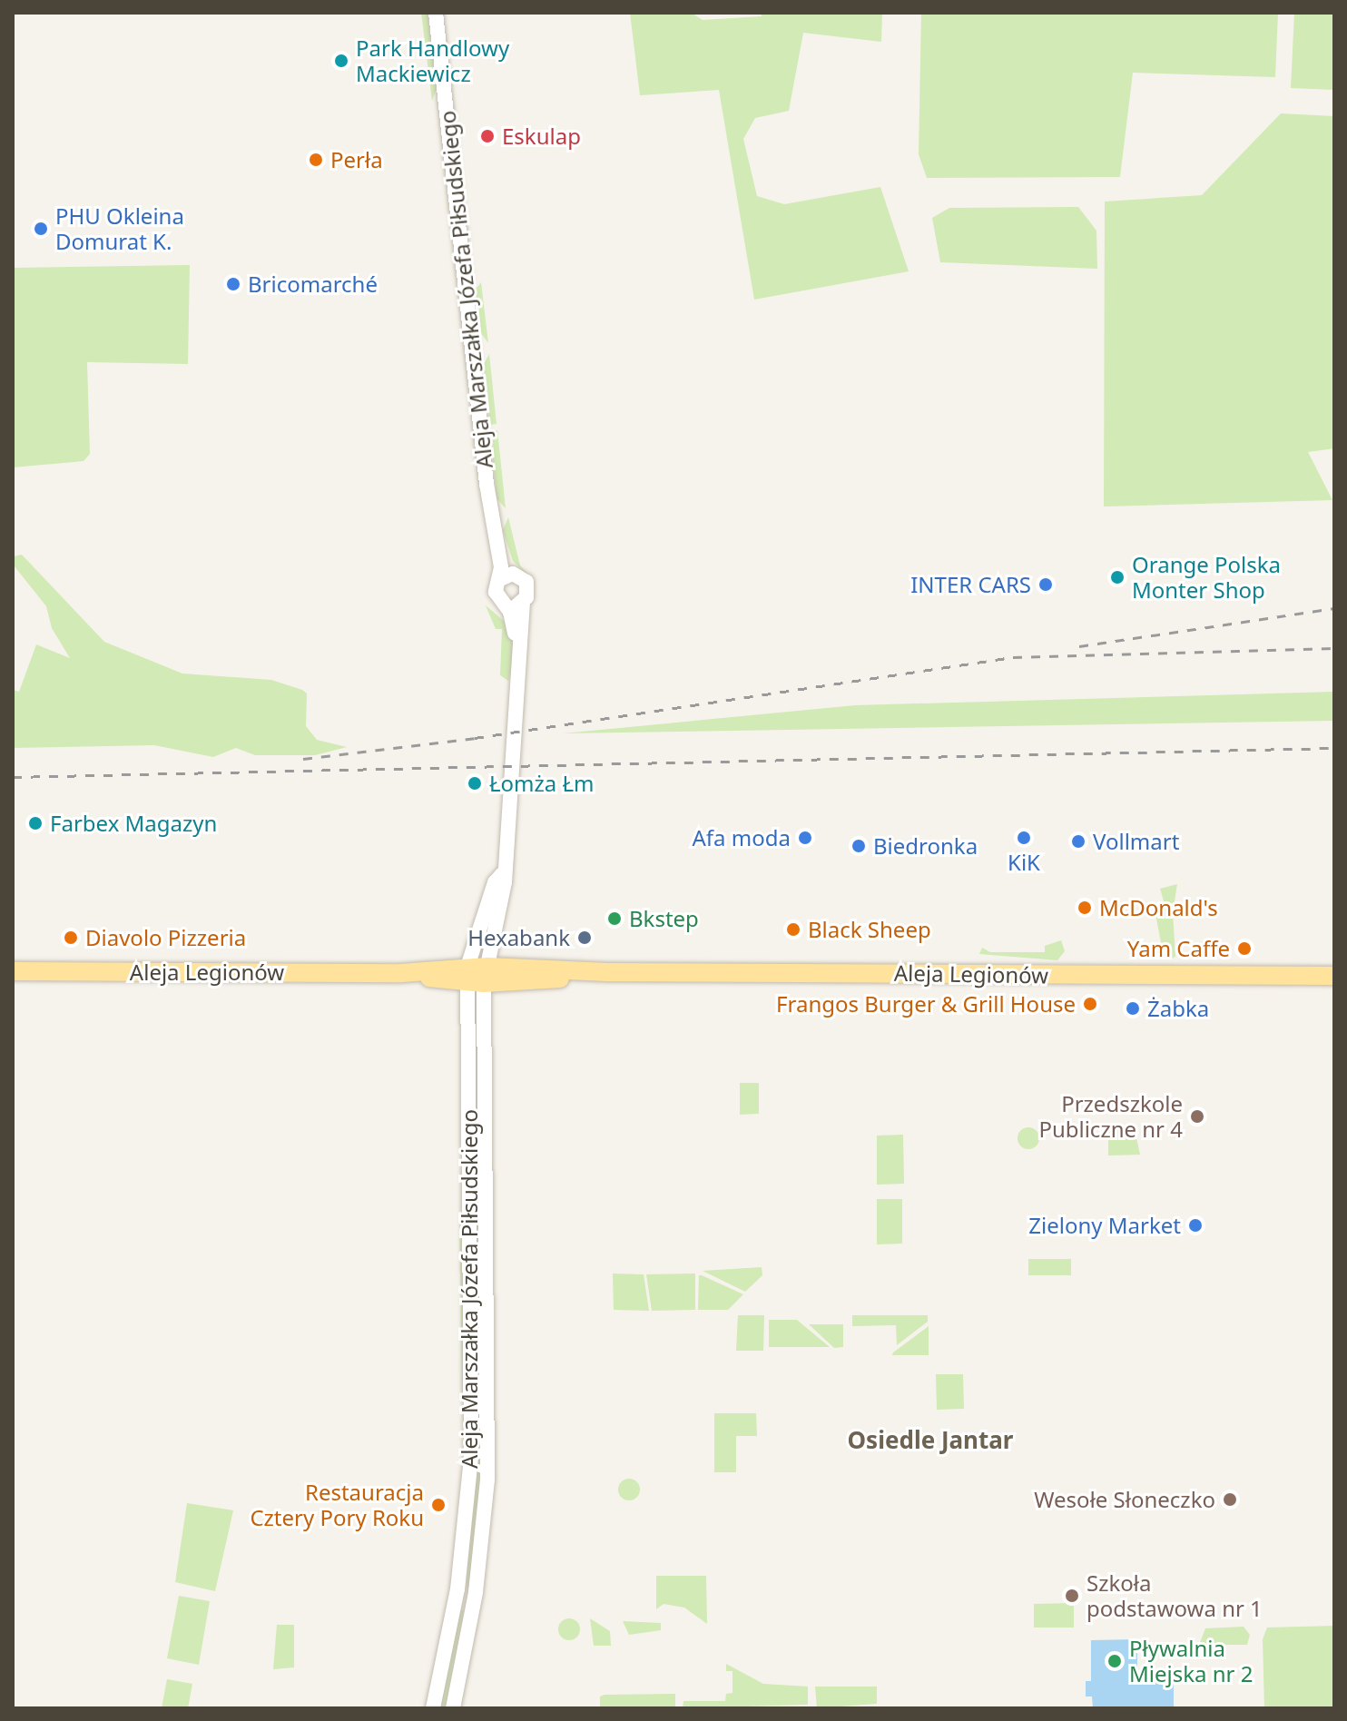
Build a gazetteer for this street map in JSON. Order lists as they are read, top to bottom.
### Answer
{
  "streets": {
    "main road": ["Aleja Legionów"],
    "street": ["Aleja Marszałka Józefa Piłsudskiego"]
  },
  "crossings": [
    ["Aleja Marszałka Józefa Piłsudskiego", "Aleja Legionów"]
  ],
  "districts": ["Osiedle Jantar"],
  "places": [
    "Park Handlowy Mackiewicz",
    "Eskulap",
    "Perła",
    "PHU Okleina Domurat K.",
    "Bricomarché",
    "Orange Polska Monter Shop",
    "INTER CARS",
    "Łomża Łm",
    "Farbex Magazyn",
    "Afa moda",
    "KiK",
    "Vollmart",
    "Biedronka",
    "McDonald's",
    "Bkstep",
    "Black Sheep",
    "Diavolo Pizzeria",
    "Hexabank",
    "Yam Caffe",
    "Frangos Burger & Grill House",
    "Żabka",
    "Przedszkole Publiczne nr 4",
    "Zielony Market",
    "Wesołe Słoneczko",
    "Restauracja Cztery Pory Roku",
    "Szkoła podstawowa nr 1",
    "Pływalnia Miejska nr 2"
  ]
}
